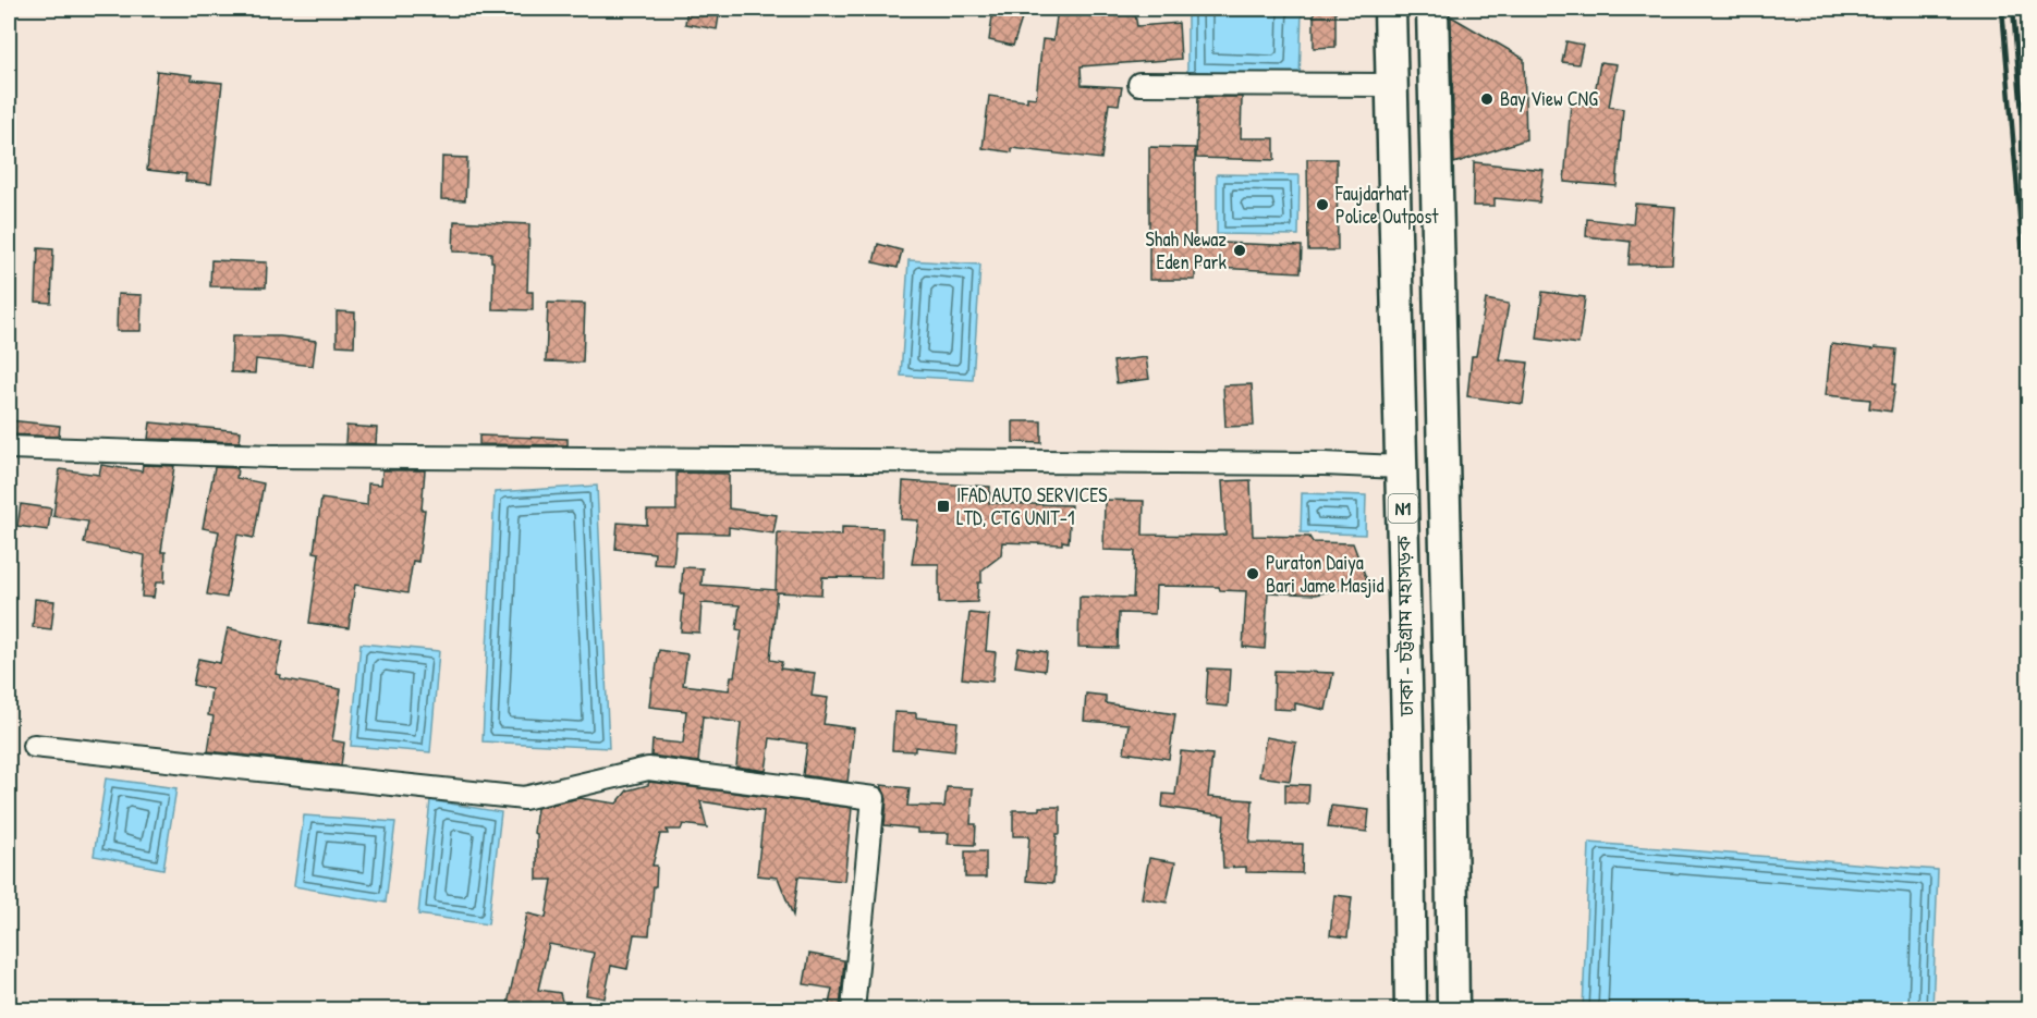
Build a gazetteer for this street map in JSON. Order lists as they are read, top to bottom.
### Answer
{
  "streets": {
    "highway": ["N1", "ঢাকা - চট্টগ্রাম মহাসড়ক"]
  },
  "places": {
    "other": [
      "Bay View CNG",
      "Faujdarhat Police Outpost",
      "Shah Newaz Eden Park",
      "Puraton Daiya Bari Jame Masjid"
    ],
    "transit": ["IFAD AUTO SERVICES LTD, CTG UNIT-1"]
  }
}
